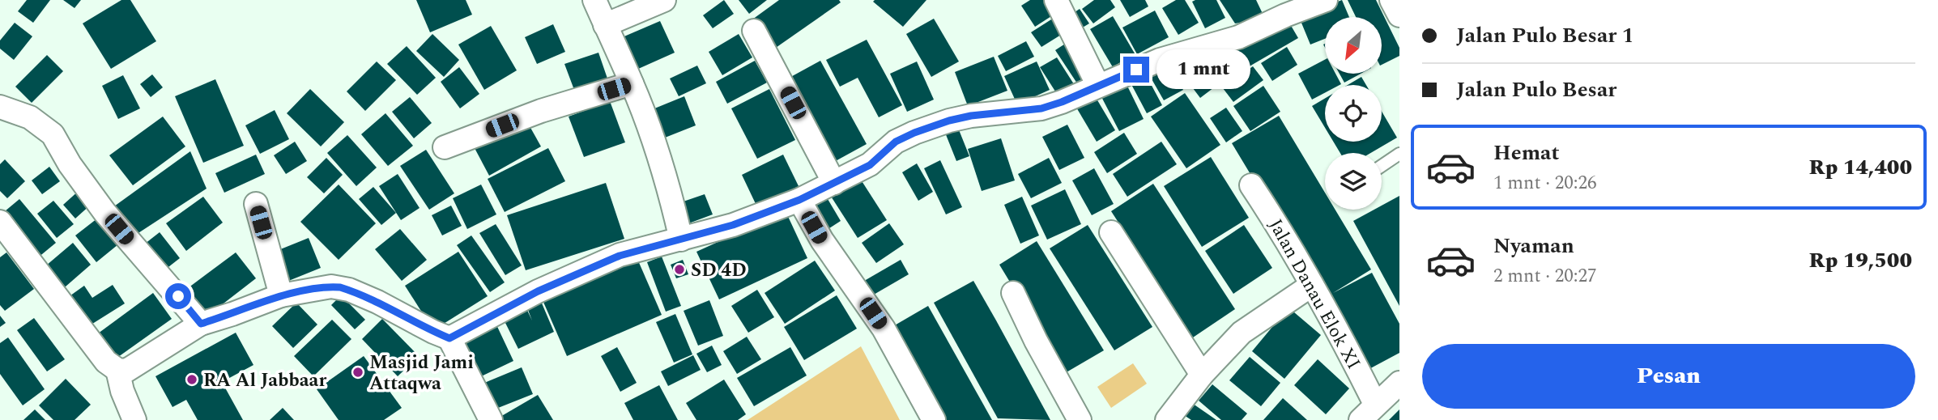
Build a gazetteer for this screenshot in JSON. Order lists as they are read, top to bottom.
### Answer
{
  "streets": {
    "street": ["Jalan Danau Elok XI"]
  },
  "places": ["SD 4D", "Masjid Jami Attaqwa", "RA Al Jabbaar"],
  "north": "bottom left",
  "page": {
    "banner": ["Jalan Pulo Besar 1", "Jalan Pulo Besar"],
    "bubble": "1 mnt",
    "list": [
      {
        "name": "Hemat",
        "note": "1 mnt · 20:26",
        "value": "Rp 14,400"
      },
      {
        "name": "Nyaman",
        "note": "2 mnt · 20:27",
        "value": "Rp 19,500"
      }
    ],
    "buttons": "Pesan"
  }
}
